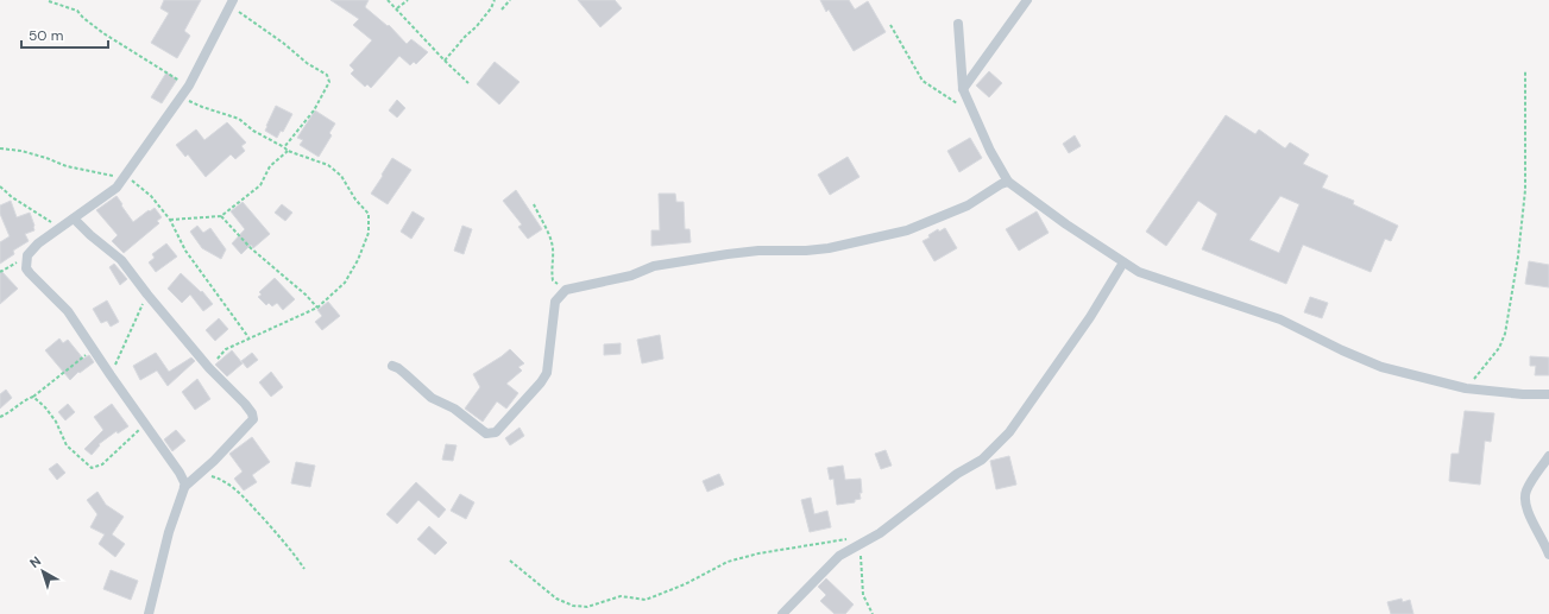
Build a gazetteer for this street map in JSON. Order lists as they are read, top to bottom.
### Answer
{
  "scale_bar": "50 m",
  "north": "top left"
}
